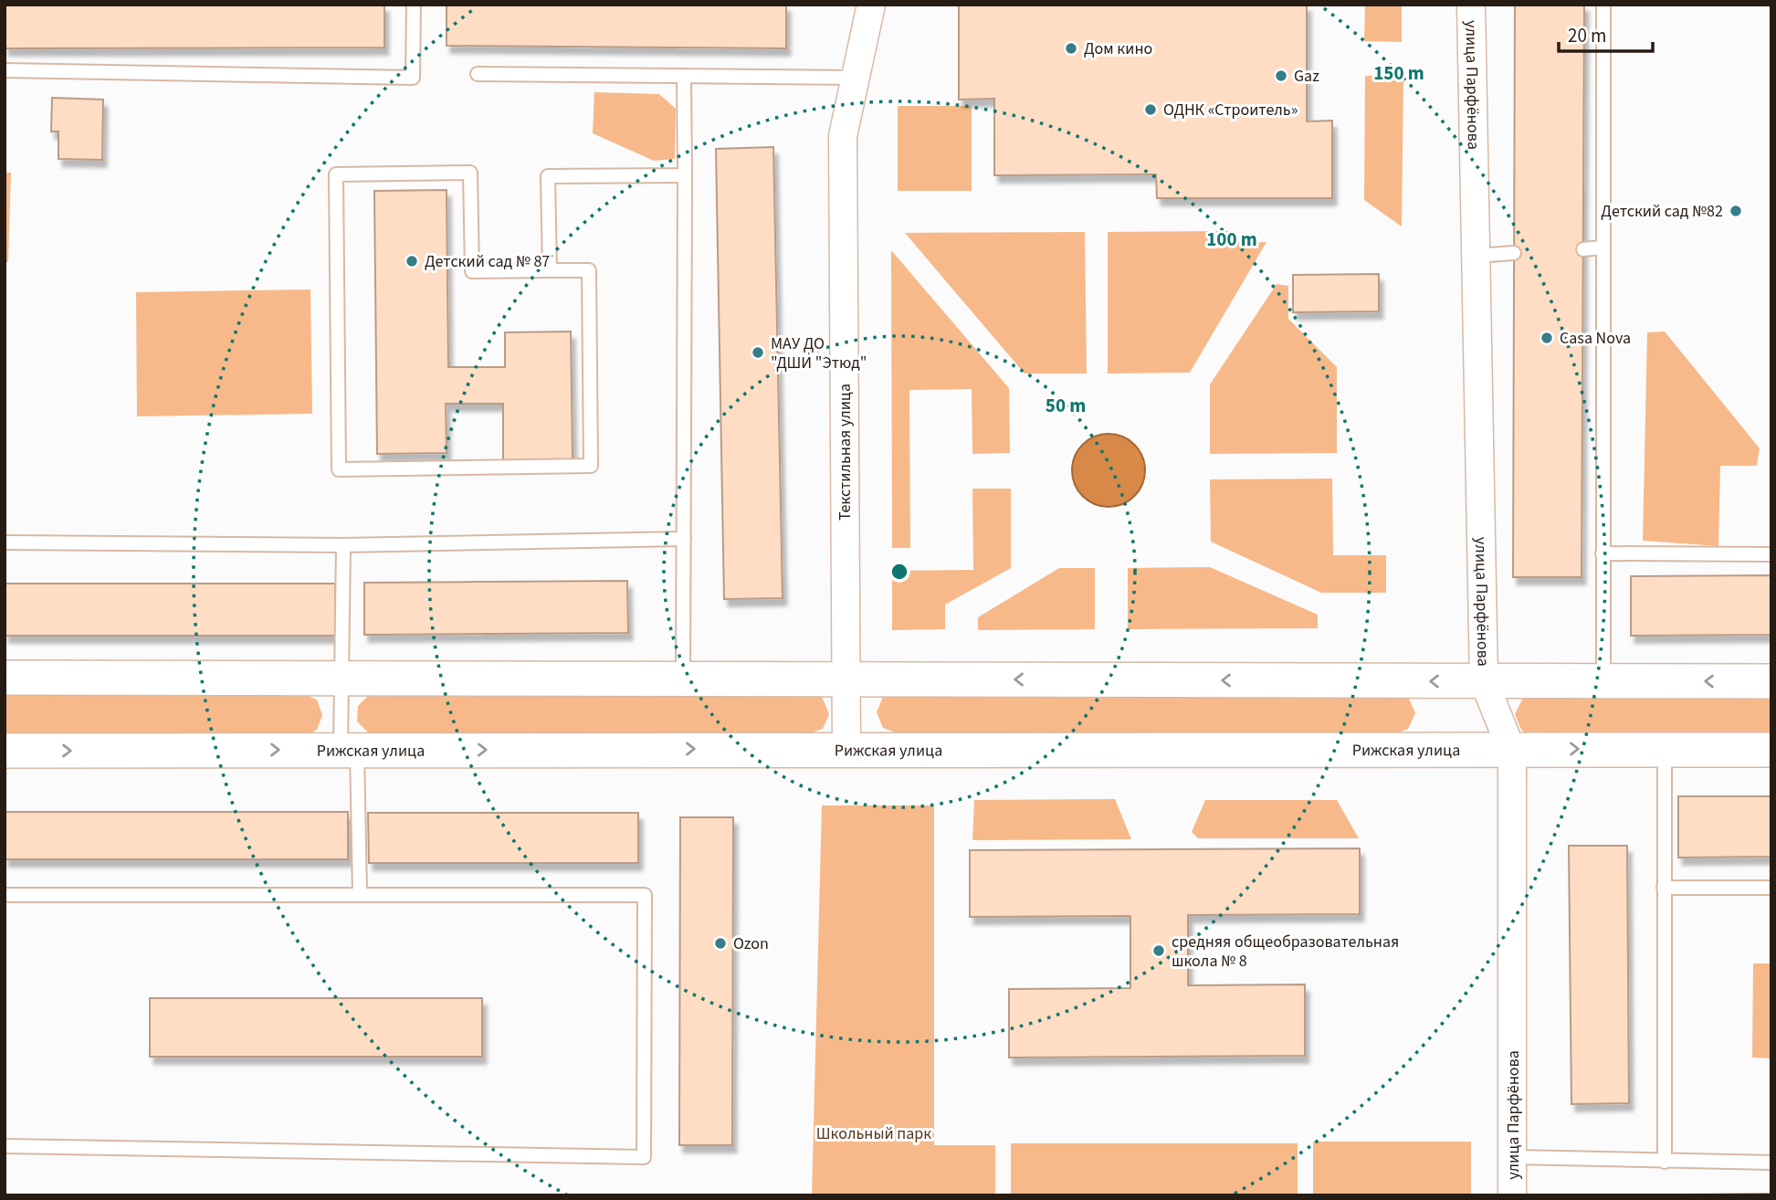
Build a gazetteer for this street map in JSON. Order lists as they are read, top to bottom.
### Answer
{
  "streets": {
    "street": ["улица Парфёнова", "Текстильная улица", "Рижская улица"]
  },
  "crossings": [
    ["улица Парфёнова", "Рижская улица"],
    ["Текстильная улица", "Рижская улица"]
  ],
  "parks": ["Школьный парк"],
  "places": [
    "Дом кино",
    "Gaz",
    "ОДНК «Строитель»",
    "Детский сад №82",
    "Детский сад № 87",
    "Casa Nova",
    "МАУ ДО \"ДШИ \"Этюд\"",
    "Ozon",
    "средняя общеобразовательная школа № 8"
  ],
  "scale_bar": "20 m",
  "rings": ["150 m", "100 m", "50 m"]
}
